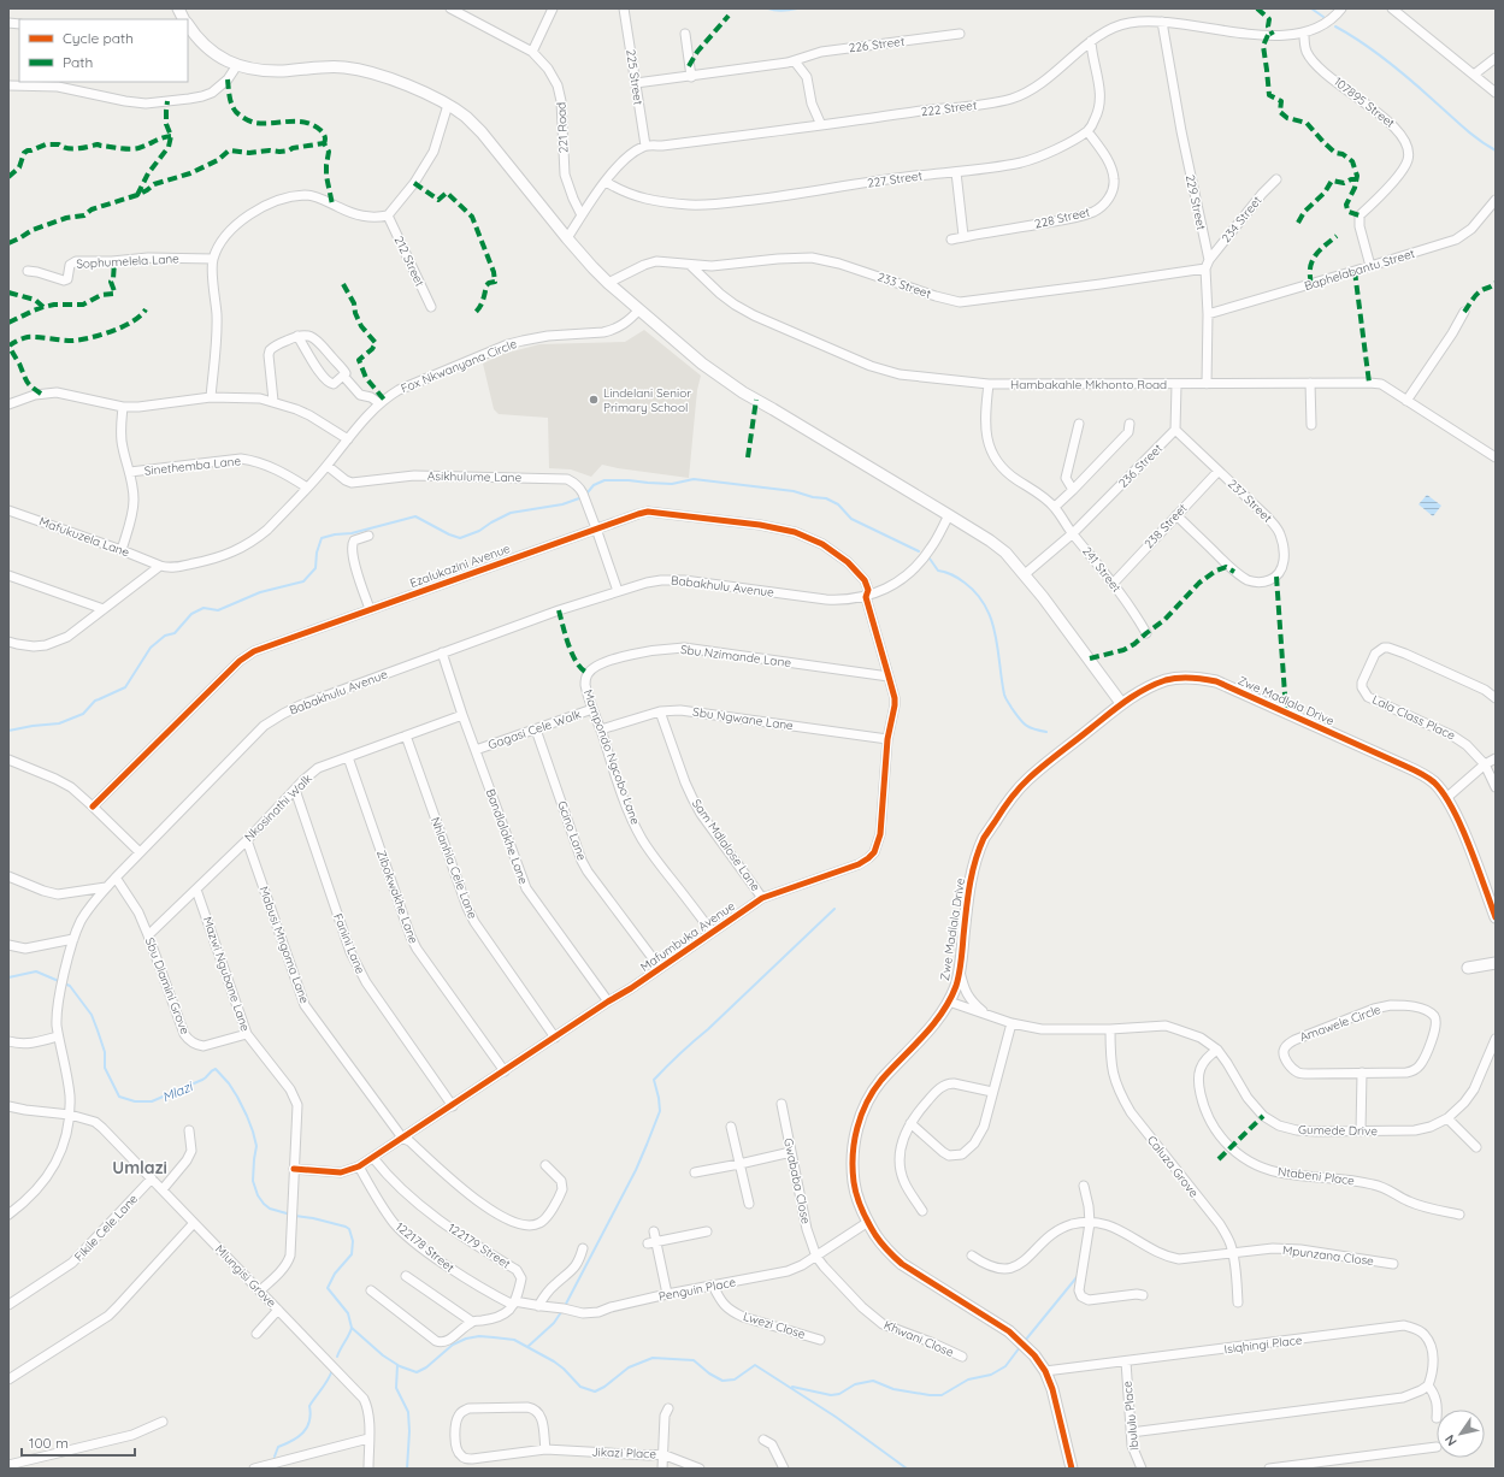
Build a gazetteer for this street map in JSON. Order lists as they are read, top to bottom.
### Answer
{
  "streets": {
    "street": [
      "226 Street",
      "225 Street",
      "107895 Street",
      "222 Street",
      "221 Road",
      "227 Street",
      "229 Street",
      "228 Street",
      "234 Street",
      "Sophumelela Lane",
      "212 Street",
      "Baphelabantu Street",
      "233 Street",
      "Fox Nkwanyana Circle",
      "Hambakahle Mkhonto Road",
      "Sinethemba Lane",
      "236 Street",
      "Asikhulume Lane",
      "237 Street",
      "238 Street",
      "Mafukuzela Lane",
      "Ezalukazini Avenue",
      "241 Street",
      "Babakhulu Avenue",
      "Sbu Nzimande Lane",
      "Zwe Madlala Drive",
      "Lala Class Place",
      "Sbu Ngwane Lane",
      "Gagasi Cele Walk",
      "Mampondo Ngcobo Lane",
      "Nkosinathi Walk",
      "Gcino Lane",
      "Bandlalakhe Lane",
      "Sam Mdlalose Lane",
      "Nhlanhla Cele Lane",
      "Zibokwakhe Lane",
      "Mafumbuka Avenue",
      "Fanini Lane",
      "Mabusi Mngoma Lane",
      "Mazwi Ngubane Lane",
      "Sbu Dlamini Grove",
      "Amawele Circle",
      "Gumede Drive",
      "Caluza Grove",
      "Ntabeni Place",
      "Gwababa Close",
      "Fikile Cele Lane",
      "122179 Street",
      "122178 Street",
      "Mpunzana Close",
      "Mlungisi Grove",
      "Penguin Place",
      "Lwezi Close",
      "Khwani Close",
      "Isiqhingi Place",
      "Ibululu Place",
      "Jikazi Place"
    ]
  },
  "crossings": [
    ["226 Street", "225 Street"],
    ["225 Street", "222 Street"],
    ["107895 Street", "222 Street"],
    ["107895 Street", "Baphelabantu Street"],
    ["222 Street", "227 Street"],
    ["222 Street", "229 Street"],
    ["227 Street", "228 Street"],
    ["229 Street", "234 Street"],
    ["233 Street", "Hambakahle Mkhonto Road"],
    ["Fox Nkwanyana Circle", "Sinethemba Lane"],
    ["Fox Nkwanyana Circle", "Asikhulume Lane"],
    ["Fox Nkwanyana Circle", "Mafukuzela Lane"],
    ["Hambakahle Mkhonto Road", "241 Street"],
    ["236 Street", "237 Street"],
    ["236 Street", "241 Street"],
    ["Asikhulume Lane", "Ezalukazini Avenue"],
    ["Asikhulume Lane", "Babakhulu Avenue"],
    ["237 Street", "238 Street"],
    ["238 Street", "241 Street"],
    ["Ezalukazini Avenue", "Babakhulu Avenue"],
    ["Ezalukazini Avenue", "Mafumbuka Avenue"],
    ["Babakhulu Avenue", "Bandlalakhe Lane"],
    ["Babakhulu Avenue", "Mafumbuka Avenue"],
    ["Babakhulu Avenue", "Sbu Dlamini Grove"],
    ["Babakhulu Avenue", "Mlungisi Grove"],
    ["Sbu Nzimande Lane", "Mampondo Ngcobo Lane"],
    ["Sbu Nzimande Lane", "Mafumbuka Avenue"],
    ["Zwe Madlala Drive", "Gumede Drive"],
    ["Zwe Madlala Drive", "Penguin Place"],
    ["Zwe Madlala Drive", "Isiqhingi Place"],
    ["Sbu Ngwane Lane", "Mampondo Ngcobo Lane"],
    ["Sbu Ngwane Lane", "Sam Mdlalose Lane"],
    ["Sbu Ngwane Lane", "Mafumbuka Avenue"],
    ["Gagasi Cele Walk", "Mampondo Ngcobo Lane"],
    ["Gagasi Cele Walk", "Gcino Lane"],
    ["Gagasi Cele Walk", "Bandlalakhe Lane"],
    ["Mampondo Ngcobo Lane", "Mafumbuka Avenue"],
    ["Nkosinathi Walk", "Bandlalakhe Lane"],
    ["Nkosinathi Walk", "Nhlanhla Cele Lane"],
    ["Nkosinathi Walk", "Zibokwakhe Lane"],
    ["Nkosinathi Walk", "Fanini Lane"],
    ["Nkosinathi Walk", "Mabusi Mngoma Lane"],
    ["Nkosinathi Walk", "Mazwi Ngubane Lane"],
    ["Nkosinathi Walk", "Sbu Dlamini Grove"],
    ["Gcino Lane", "Mafumbuka Avenue"],
    ["Bandlalakhe Lane", "Mafumbuka Avenue"],
    ["Sam Mdlalose Lane", "Mafumbuka Avenue"],
    ["Nhlanhla Cele Lane", "Mafumbuka Avenue"],
    ["Zibokwakhe Lane", "Mafumbuka Avenue"],
    ["Mafumbuka Avenue", "Fanini Lane"],
    ["Mafumbuka Avenue", "Mabusi Mngoma Lane"],
    ["Mafumbuka Avenue", "Mazwi Ngubane Lane"],
    ["Mafumbuka Avenue", "122179 Street"],
    ["Mafumbuka Avenue", "122178 Street"],
    ["Mazwi Ngubane Lane", "Sbu Dlamini Grove"],
    ["Mazwi Ngubane Lane", "Mlungisi Grove"],
    ["Gumede Drive", "Caluza Grove"],
    ["Gumede Drive", "Ntabeni Place"],
    ["Caluza Grove", "Mpunzana Close"],
    ["Gwababa Close", "Penguin Place"],
    ["Gwababa Close", "Khwani Close"],
    ["Fikile Cele Lane", "Mlungisi Grove"],
    ["122179 Street", "122178 Street"],
    ["122179 Street", "Penguin Place"],
    ["122178 Street", "Penguin Place"],
    ["Penguin Place", "Lwezi Close"],
    ["Penguin Place", "Khwani Close"],
    ["Isiqhingi Place", "Ibululu Place"]
  ],
  "districts": ["Umlazi"],
  "water": ["Mlazi"],
  "places": ["Lindelani Senior Primary School"],
  "legend": ["Cycle path", "Path"],
  "scale_bar": "100 m",
  "north": "bottom left"
}
